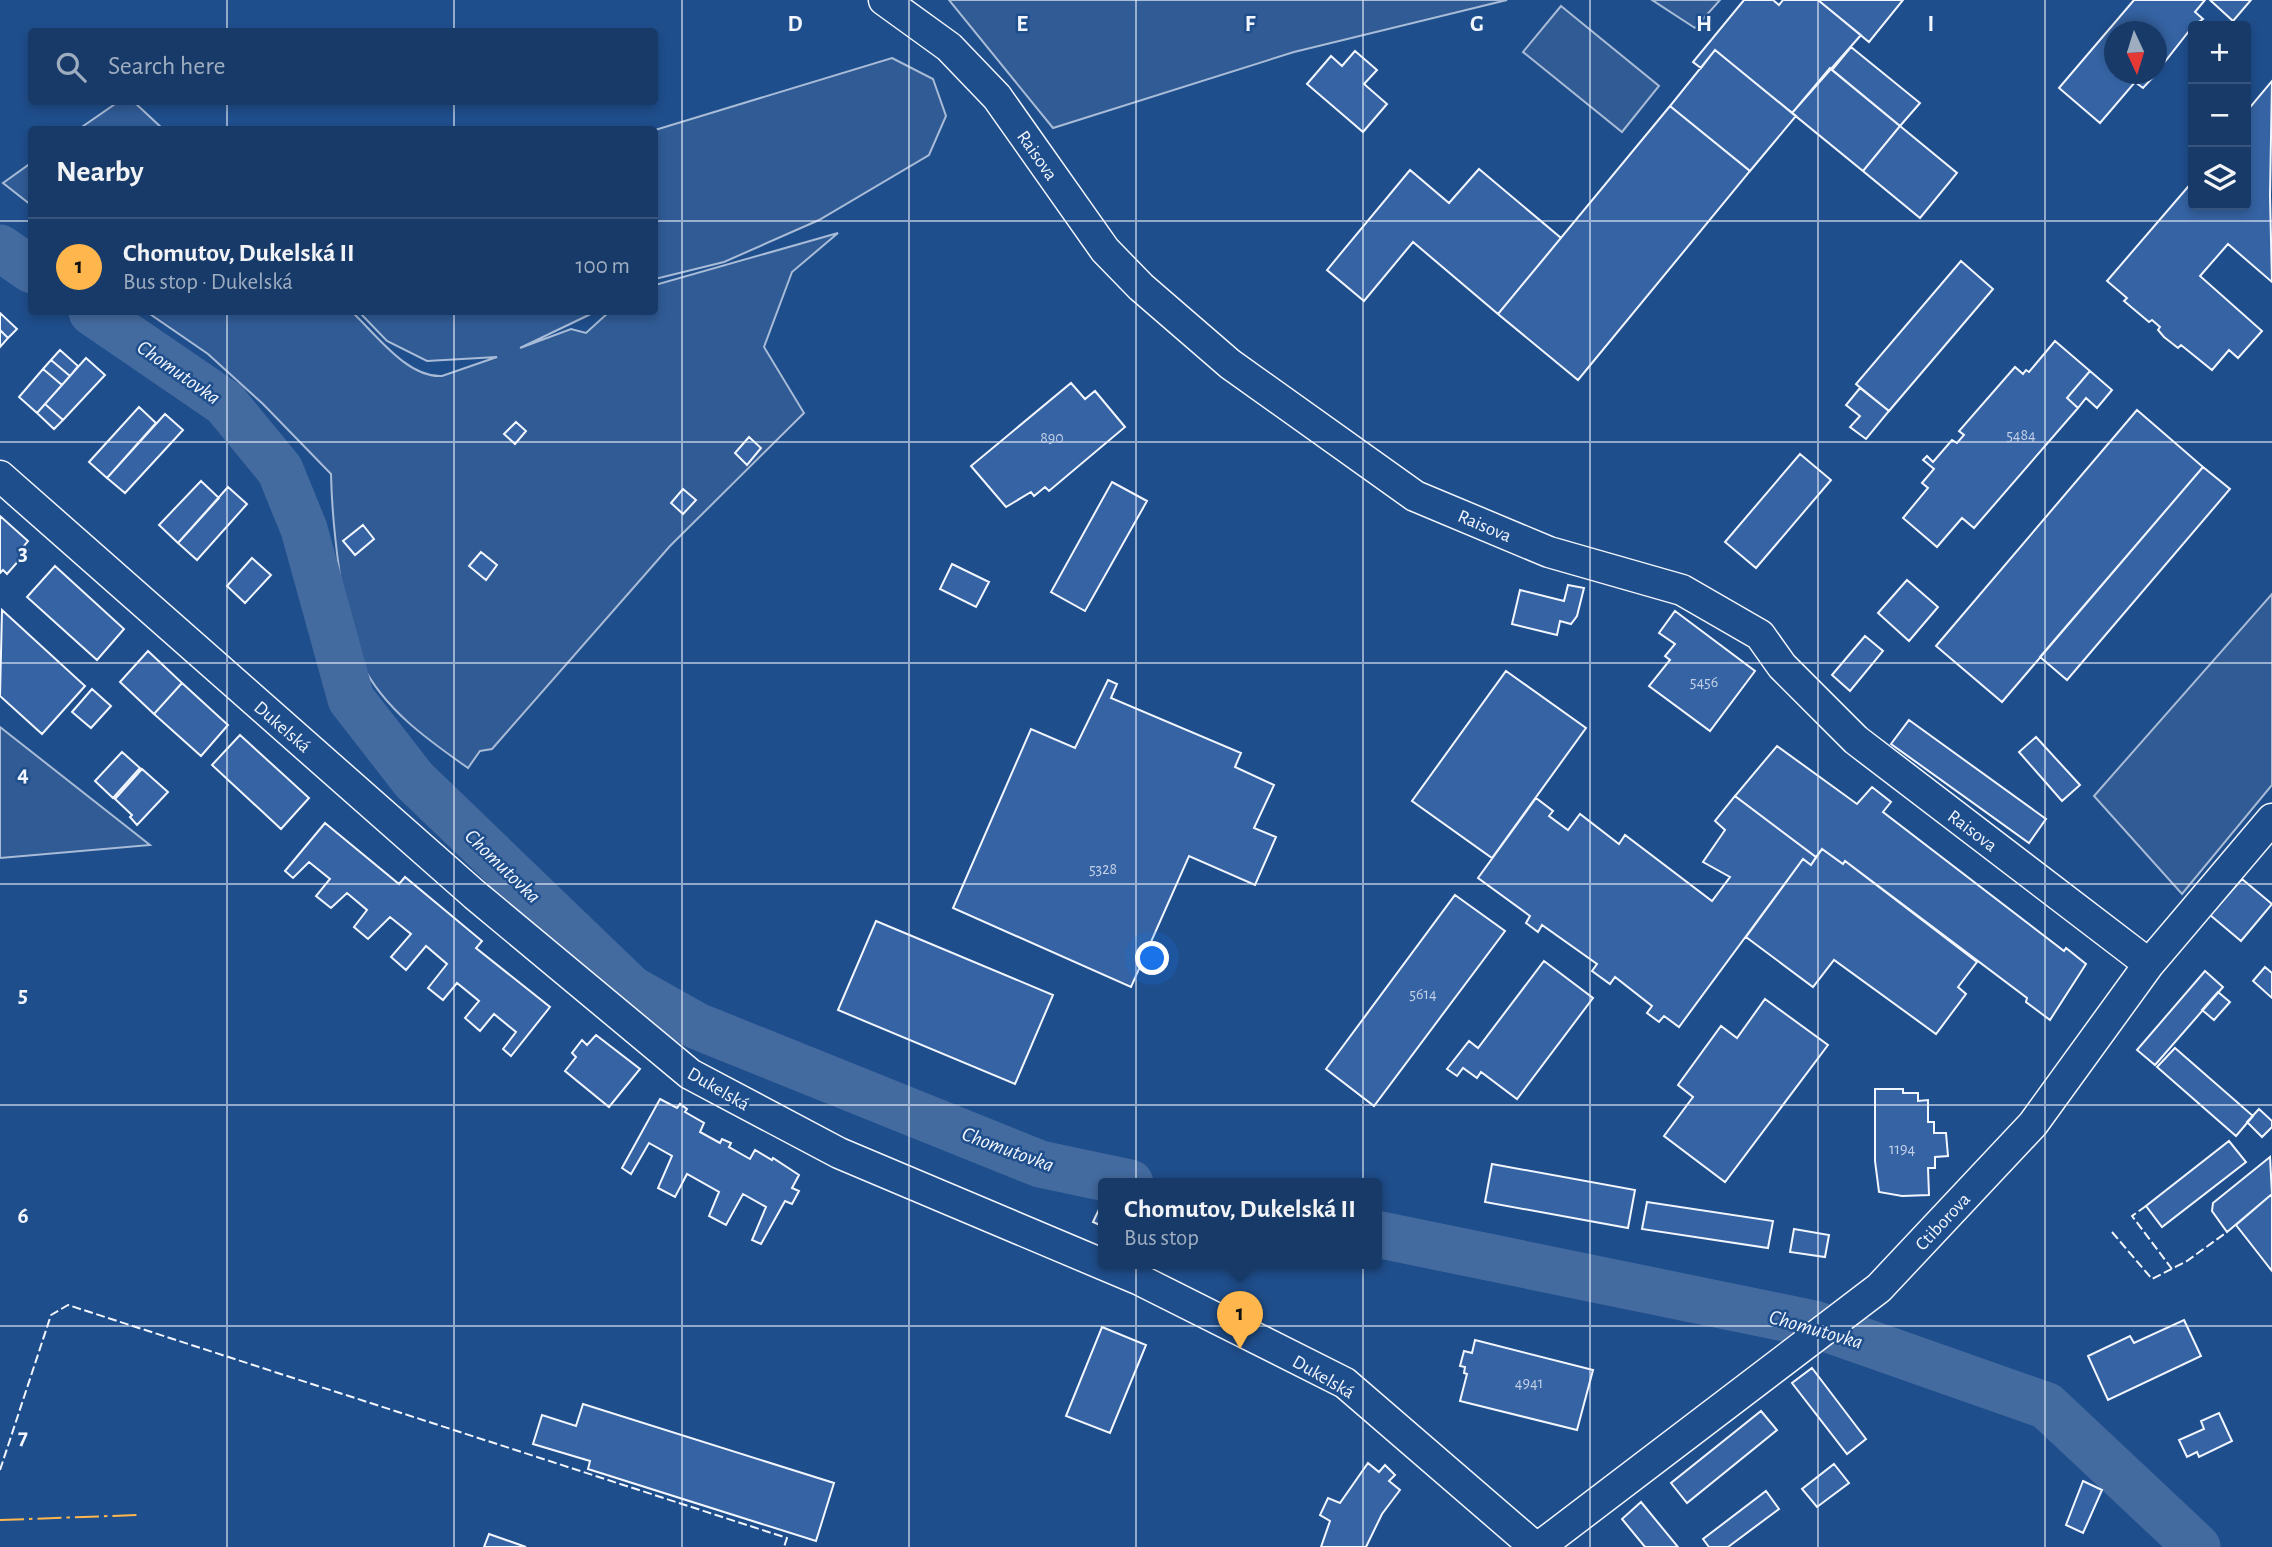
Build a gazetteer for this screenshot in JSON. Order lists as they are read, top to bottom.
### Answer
{
  "streets": {
    "street": ["Raisova", "Dukelská", "Ctiborova"]
  },
  "crossings": [
    ["Raisova", "Ctiborova"],
    ["Dukelská", "Ctiborova"]
  ],
  "water": ["Chomutovka"],
  "house_numbers": [
    "5484",
    "890",
    "5456",
    "5328",
    "5614",
    "1194",
    "4941"
  ],
  "north": "bottom",
  "page": {
    "map_buttons": ["+", "−"],
    "search": "Search here",
    "heading": "Nearby",
    "list": [
      {
        "mark": "1",
        "name": "Chomutov, Dukelská II",
        "note": "Bus stop · Dukelská",
        "value": "100 m"
      }
    ],
    "popup": ["Chomutov, Dukelská II", "Bus stop"],
    "pins": "1"
  },
  "grid": {
    "columns": [
      "D",
      "E",
      "F",
      "G",
      "H",
      "I"
    ],
    "rows": [
      "3",
      "4",
      "5",
      "6",
      "7"
    ]
  }
}
